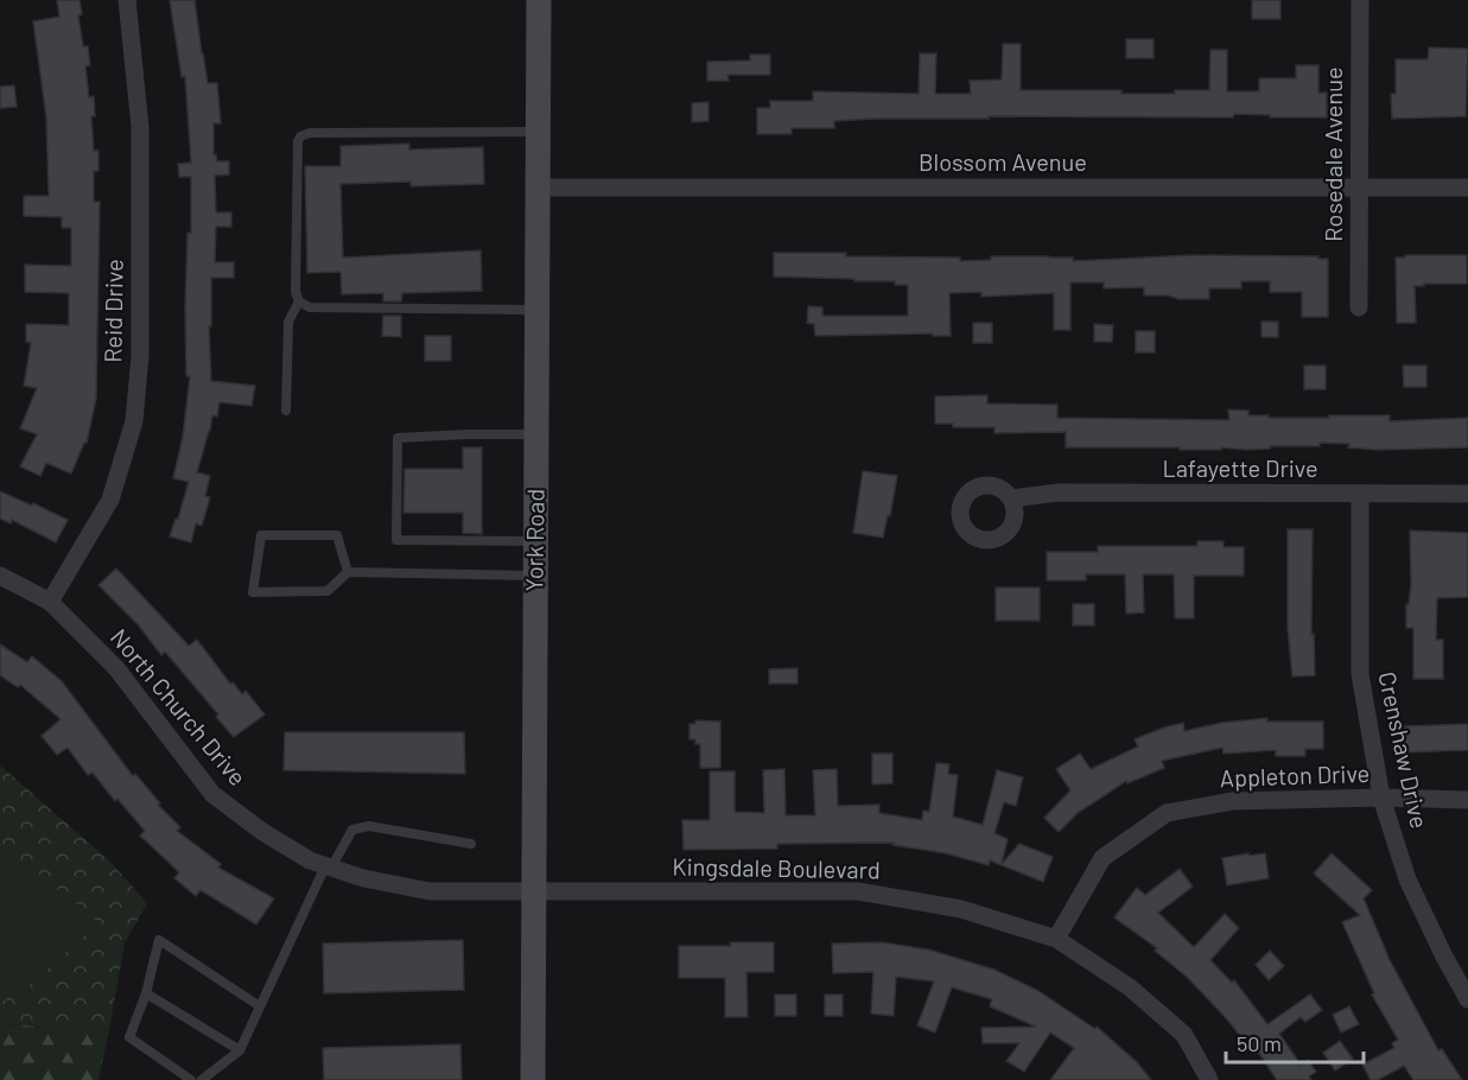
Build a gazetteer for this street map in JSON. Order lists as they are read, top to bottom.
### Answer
{
  "streets": {
    "main road": ["York Road"],
    "street": [
      "Rosedale Avenue",
      "Blossom Avenue",
      "Reid Drive",
      "Lafayette Drive",
      "North Church Drive",
      "Crenshaw Drive",
      "Appleton Drive",
      "Kingsdale Boulevard"
    ]
  },
  "crossings": [
    ["Rosedale Avenue", "Blossom Avenue"],
    ["Blossom Avenue", "York Road"],
    ["Reid Drive", "North Church Drive"],
    ["Lafayette Drive", "Crenshaw Drive"],
    ["York Road", "North Church Drive"],
    ["York Road", "Kingsdale Boulevard"],
    ["North Church Drive", "Kingsdale Boulevard"],
    ["Crenshaw Drive", "Appleton Drive"],
    ["Appleton Drive", "Kingsdale Boulevard"]
  ],
  "scale_bar": "50 m"
}
